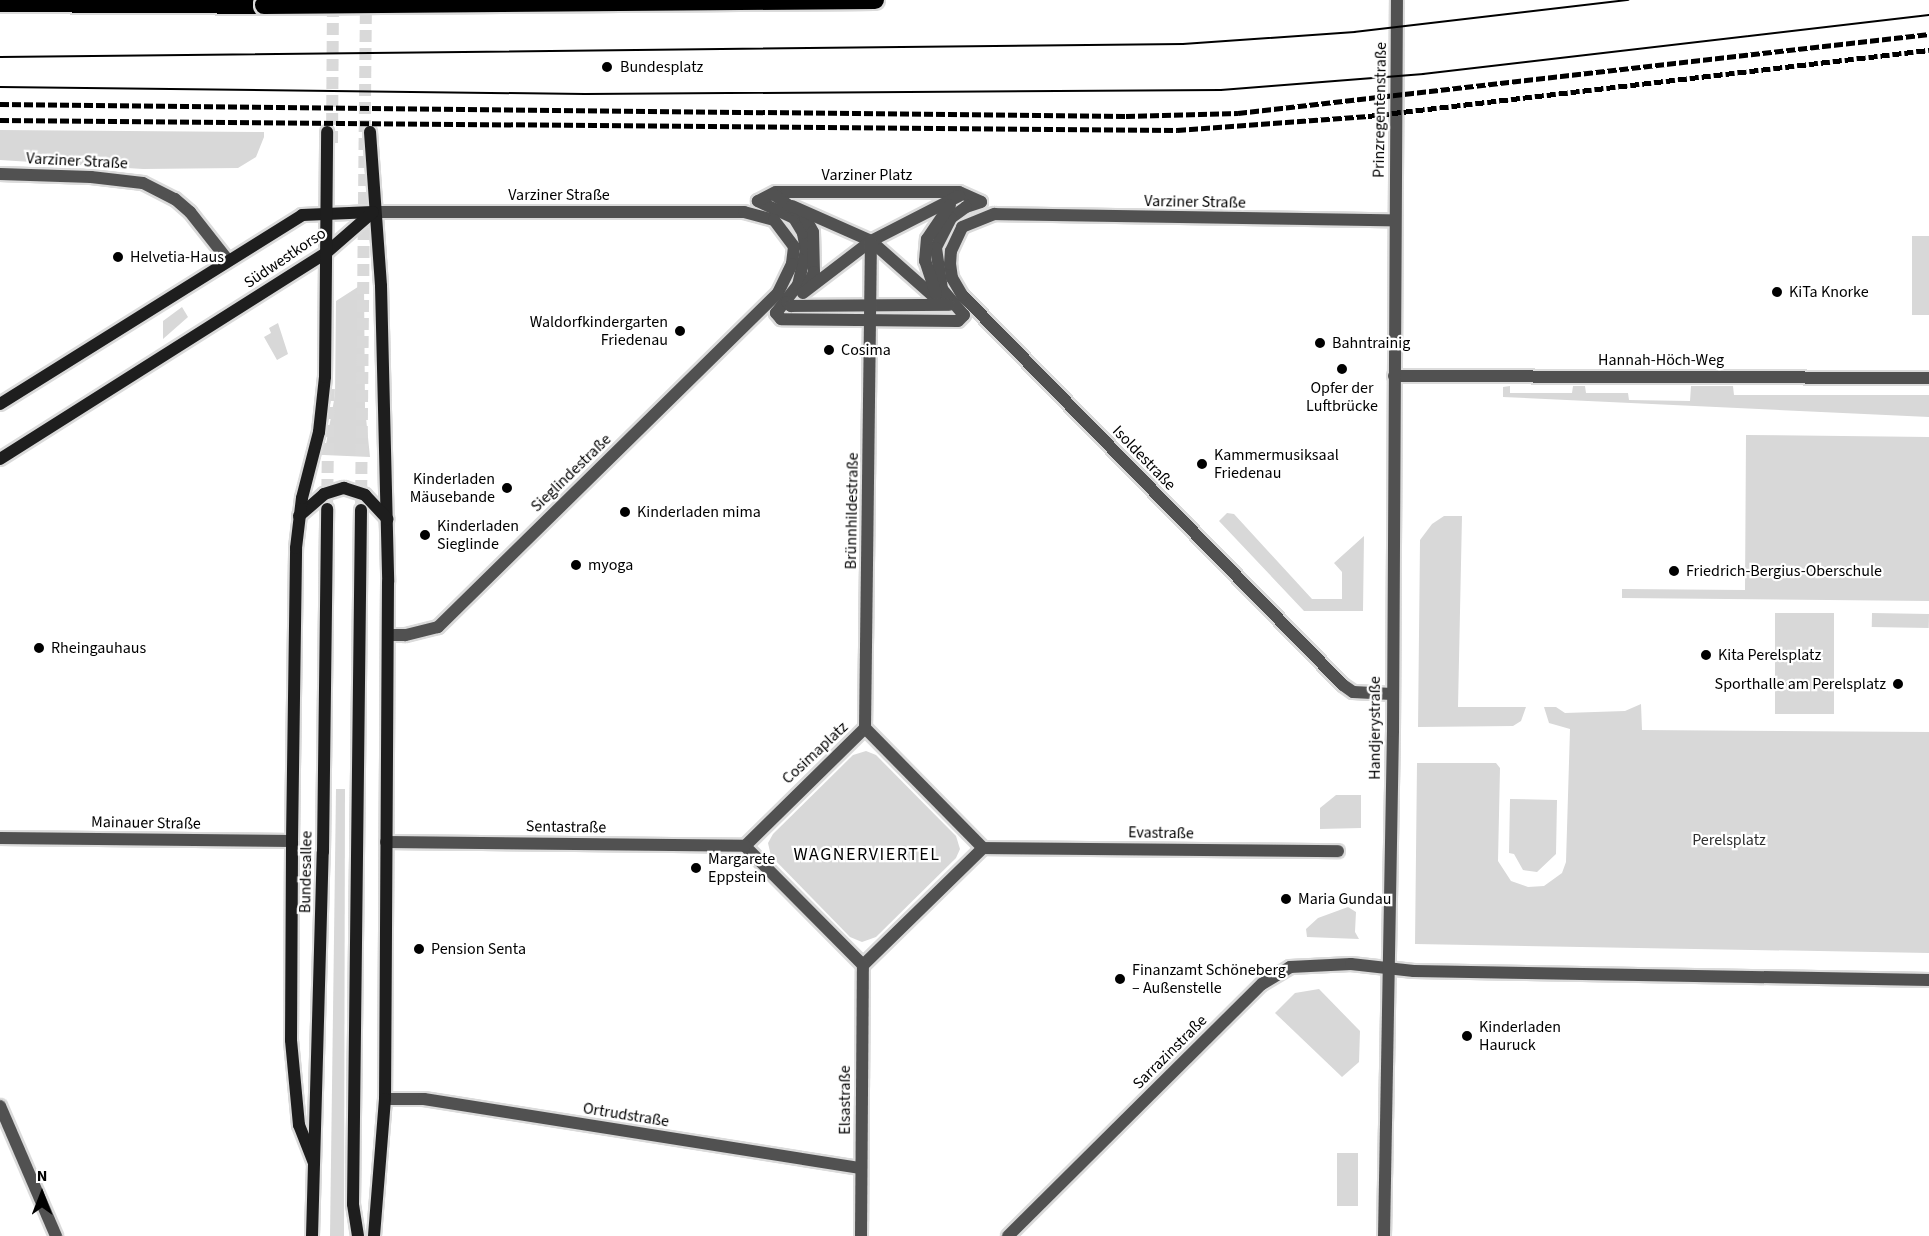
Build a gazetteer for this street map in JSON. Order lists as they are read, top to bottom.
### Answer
{
  "streets": {
    "main road": ["Südwestkorso", "Bundesallee"],
    "street": [
      "Prinzregentenstraße",
      "Varziner Straße",
      "Varziner Platz",
      "Hannah-Höch-Weg",
      "Isoldestraße",
      "Sieglindestraße",
      "Brünnhildestraße",
      "Handjerystraße",
      "Cosimaplatz",
      "Mainauer Straße",
      "Sentastraße",
      "Evastraße",
      "Sarrazinstraße",
      "Elsastraße",
      "Ortrudstraße"
    ]
  },
  "crossings": [
    ["Prinzregentenstraße", "Varziner Straße"],
    ["Prinzregentenstraße", "Handjerystraße"],
    ["Varziner Straße", "Südwestkorso"],
    ["Varziner Straße", "Isoldestraße"],
    ["Varziner Straße", "Sieglindestraße"],
    ["Varziner Straße", "Handjerystraße"],
    ["Hannah-Höch-Weg", "Handjerystraße"],
    ["Isoldestraße", "Handjerystraße"],
    ["Brünnhildestraße", "Cosimaplatz"],
    ["Handjerystraße", "Sarrazinstraße"],
    ["Cosimaplatz", "Sentastraße"],
    ["Cosimaplatz", "Evastraße"],
    ["Elsastraße", "Ortrudstraße"]
  ],
  "districts": ["WAGNERVIERTEL"],
  "parks": ["Perelsplatz"],
  "places": [
    "Bundesplatz",
    "Helvetia-Haus",
    "KiTa Knorke",
    "Waldorfkindergarten Friedenau",
    "Bahntrainig",
    "Cosima",
    "Opfer der Luftbrücke",
    "Kammermusiksaal Friedenau",
    "Kinderladen Mäusebande",
    "Kinderladen mima",
    "Kinderladen Sieglinde",
    "myoga",
    "Friedrich-Bergius-Oberschule",
    "Rheingauhaus",
    "Kita Perelsplatz",
    "Sporthalle am Perelsplatz",
    "Margarete Eppstein",
    "Maria Gundau",
    "Pension Senta",
    "Finanzamt Schöneberg – Außenstelle",
    "Kinderladen Hauruck"
  ],
  "north": "top"
}
